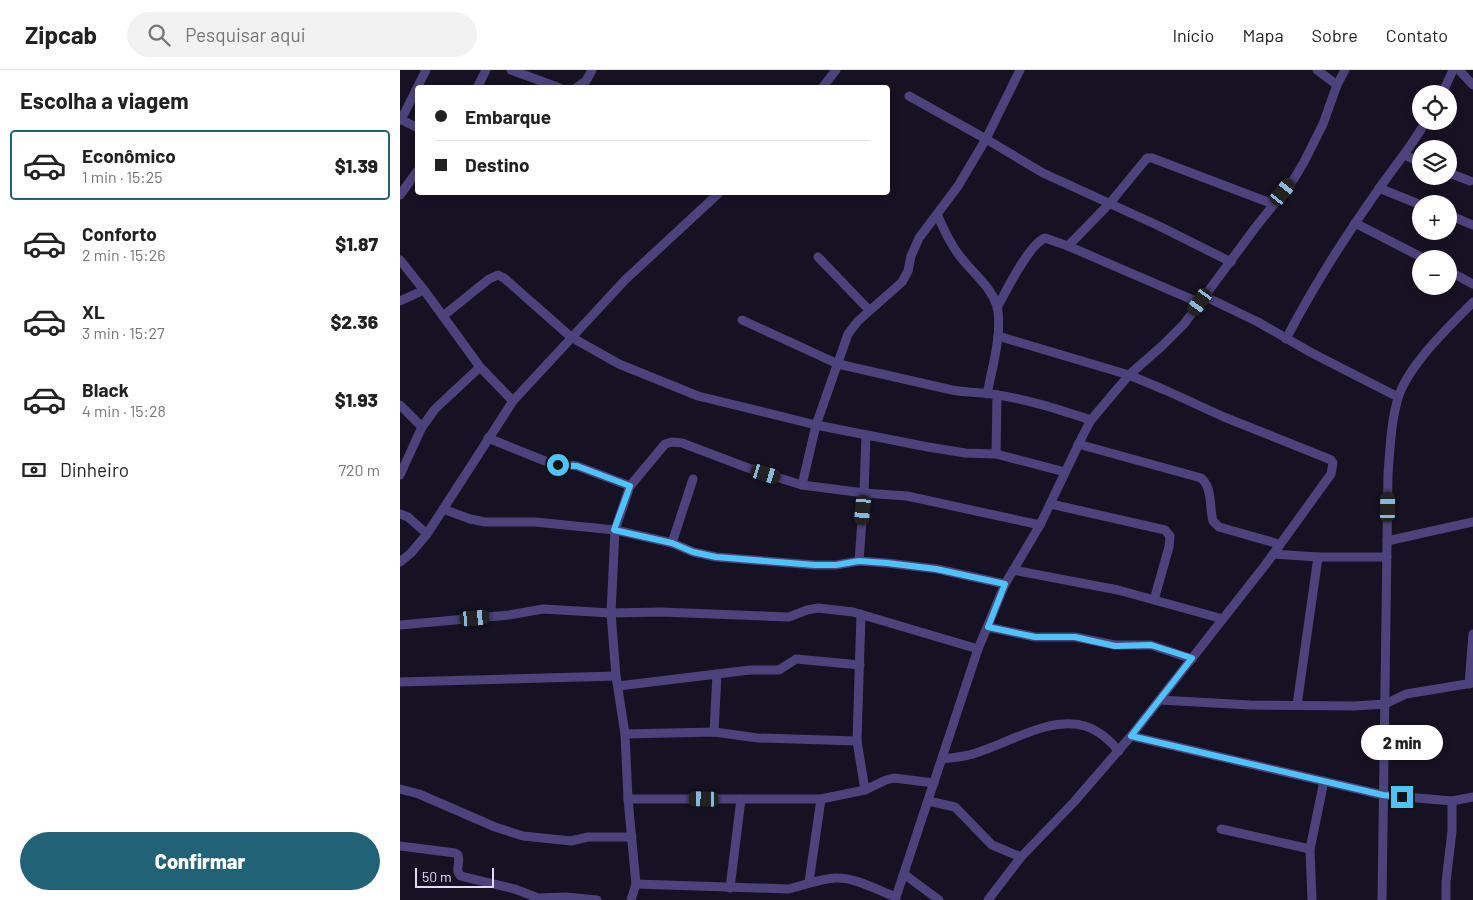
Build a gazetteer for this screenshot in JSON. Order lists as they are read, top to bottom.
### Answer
{
  "scale_bar": "50 m",
  "page": {
    "header": "Zipcab",
    "search": "Pesquisar aqui",
    "nav": [
      "Início",
      "Mapa",
      "Sobre",
      "Contato"
    ],
    "heading": "Escolha a viagem",
    "map_buttons": ["+", "−"],
    "banner": ["Embarque", "Destino"],
    "list": [
      {
        "name": "Econômico",
        "note": "1 min · 15:25",
        "value": "$1.39"
      },
      {
        "name": "Conforto",
        "note": "2 min · 15:26",
        "value": "$1.87"
      },
      {
        "name": "XL",
        "note": "3 min · 15:27",
        "value": "$2.36"
      },
      {
        "name": "Black",
        "note": "4 min · 15:28",
        "value": "$1.93"
      }
    ],
    "pay": ["Dinheiro", "720 m"],
    "bubble": "2 min",
    "buttons": "Confirmar",
    "scale": "50 m"
  }
}
